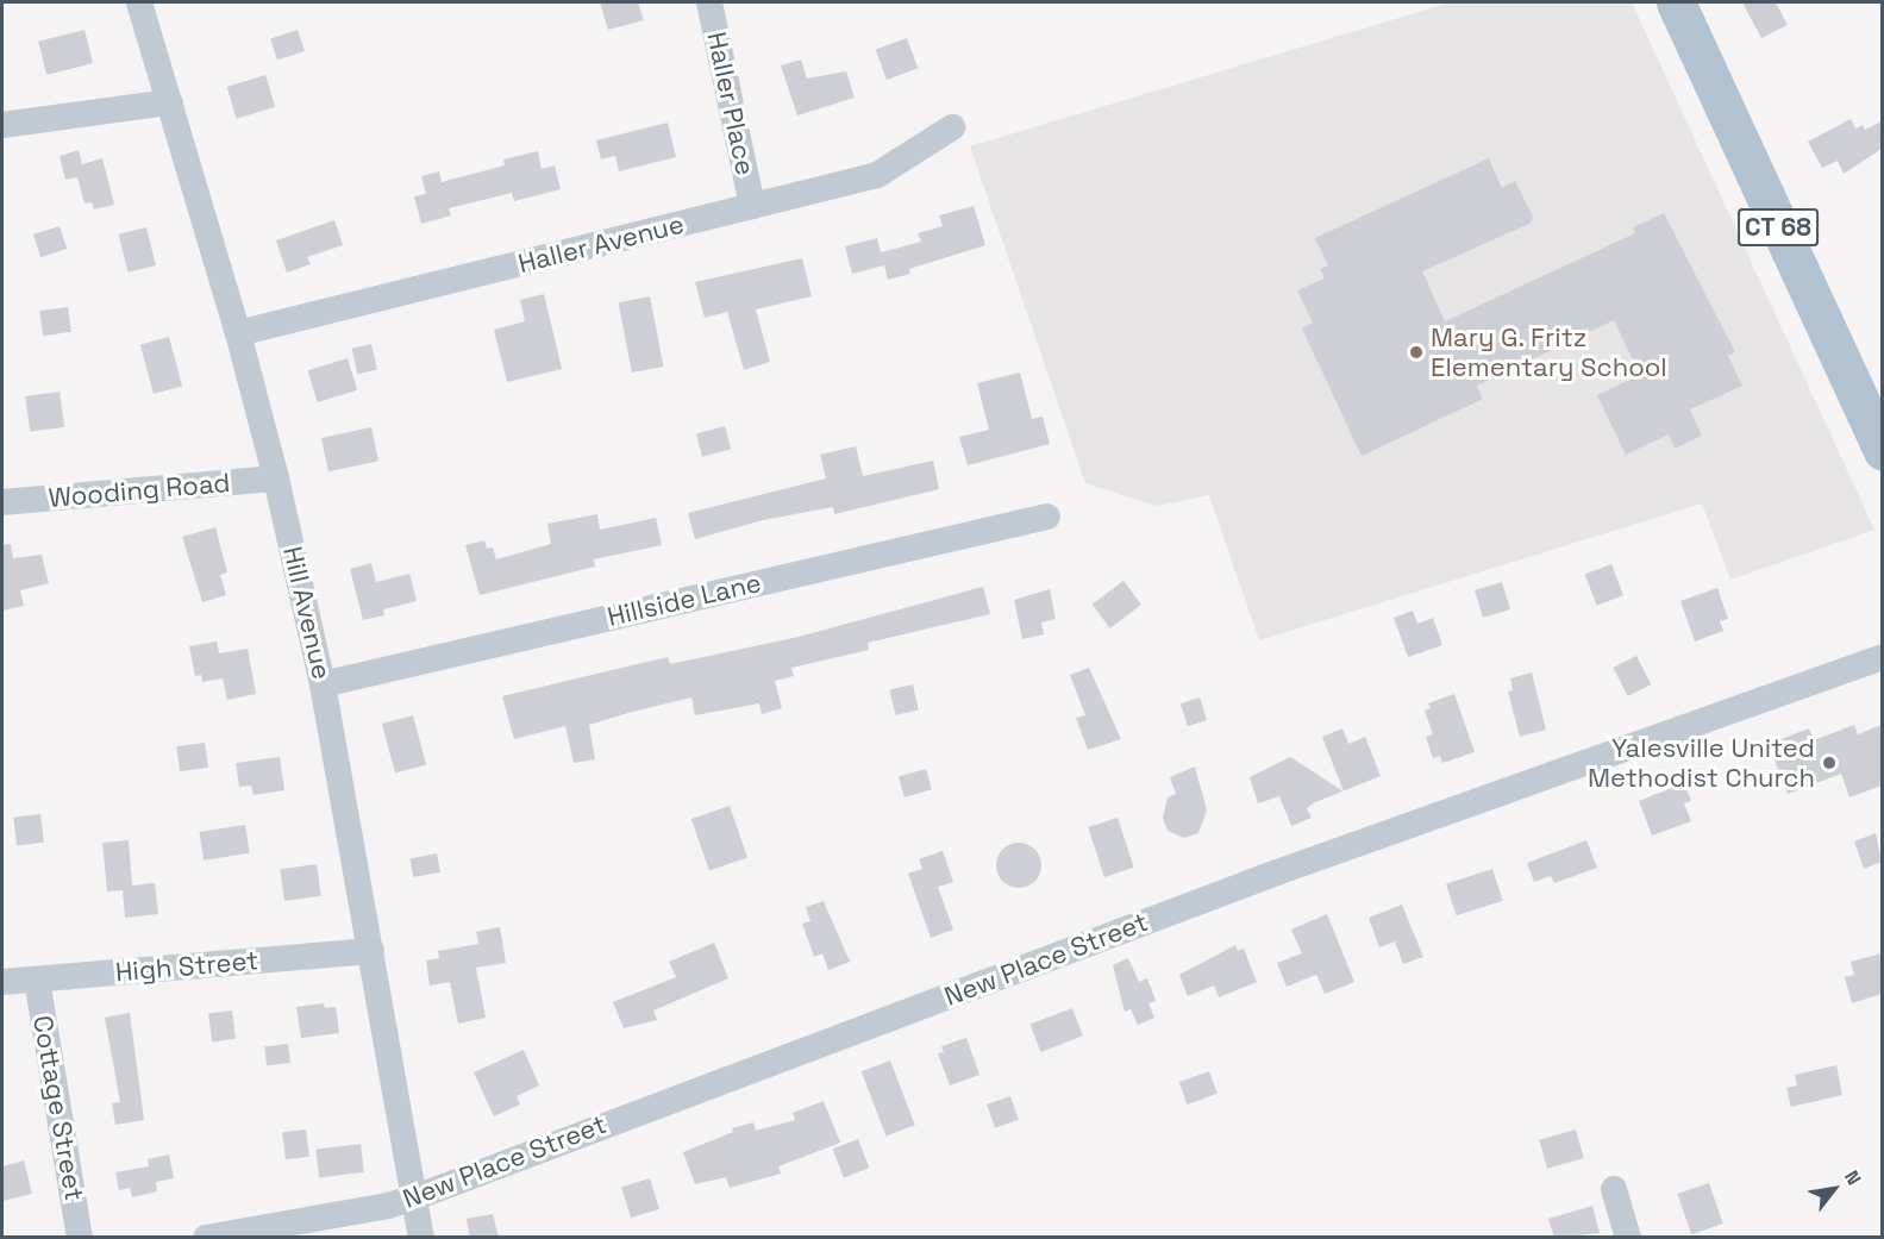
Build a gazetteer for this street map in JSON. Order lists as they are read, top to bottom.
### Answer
{
  "streets": {
    "main road": ["CT 68"],
    "street": [
      "Haller Place",
      "Haller Avenue",
      "Wooding Road",
      "Hillside Lane",
      "Hill Avenue",
      "New Place Street",
      "High Street",
      "Cottage Street"
    ]
  },
  "crossings": [
    ["Haller Place", "Haller Avenue"],
    ["Haller Avenue", "Hill Avenue"],
    ["Wooding Road", "Hill Avenue"],
    ["Hillside Lane", "Hill Avenue"],
    ["Hill Avenue", "New Place Street"],
    ["Hill Avenue", "High Street"],
    ["High Street", "Cottage Street"]
  ],
  "places": ["Mary G. Fritz Elementary School", "Yalesville United Methodist Church"],
  "north": "top right"
}
